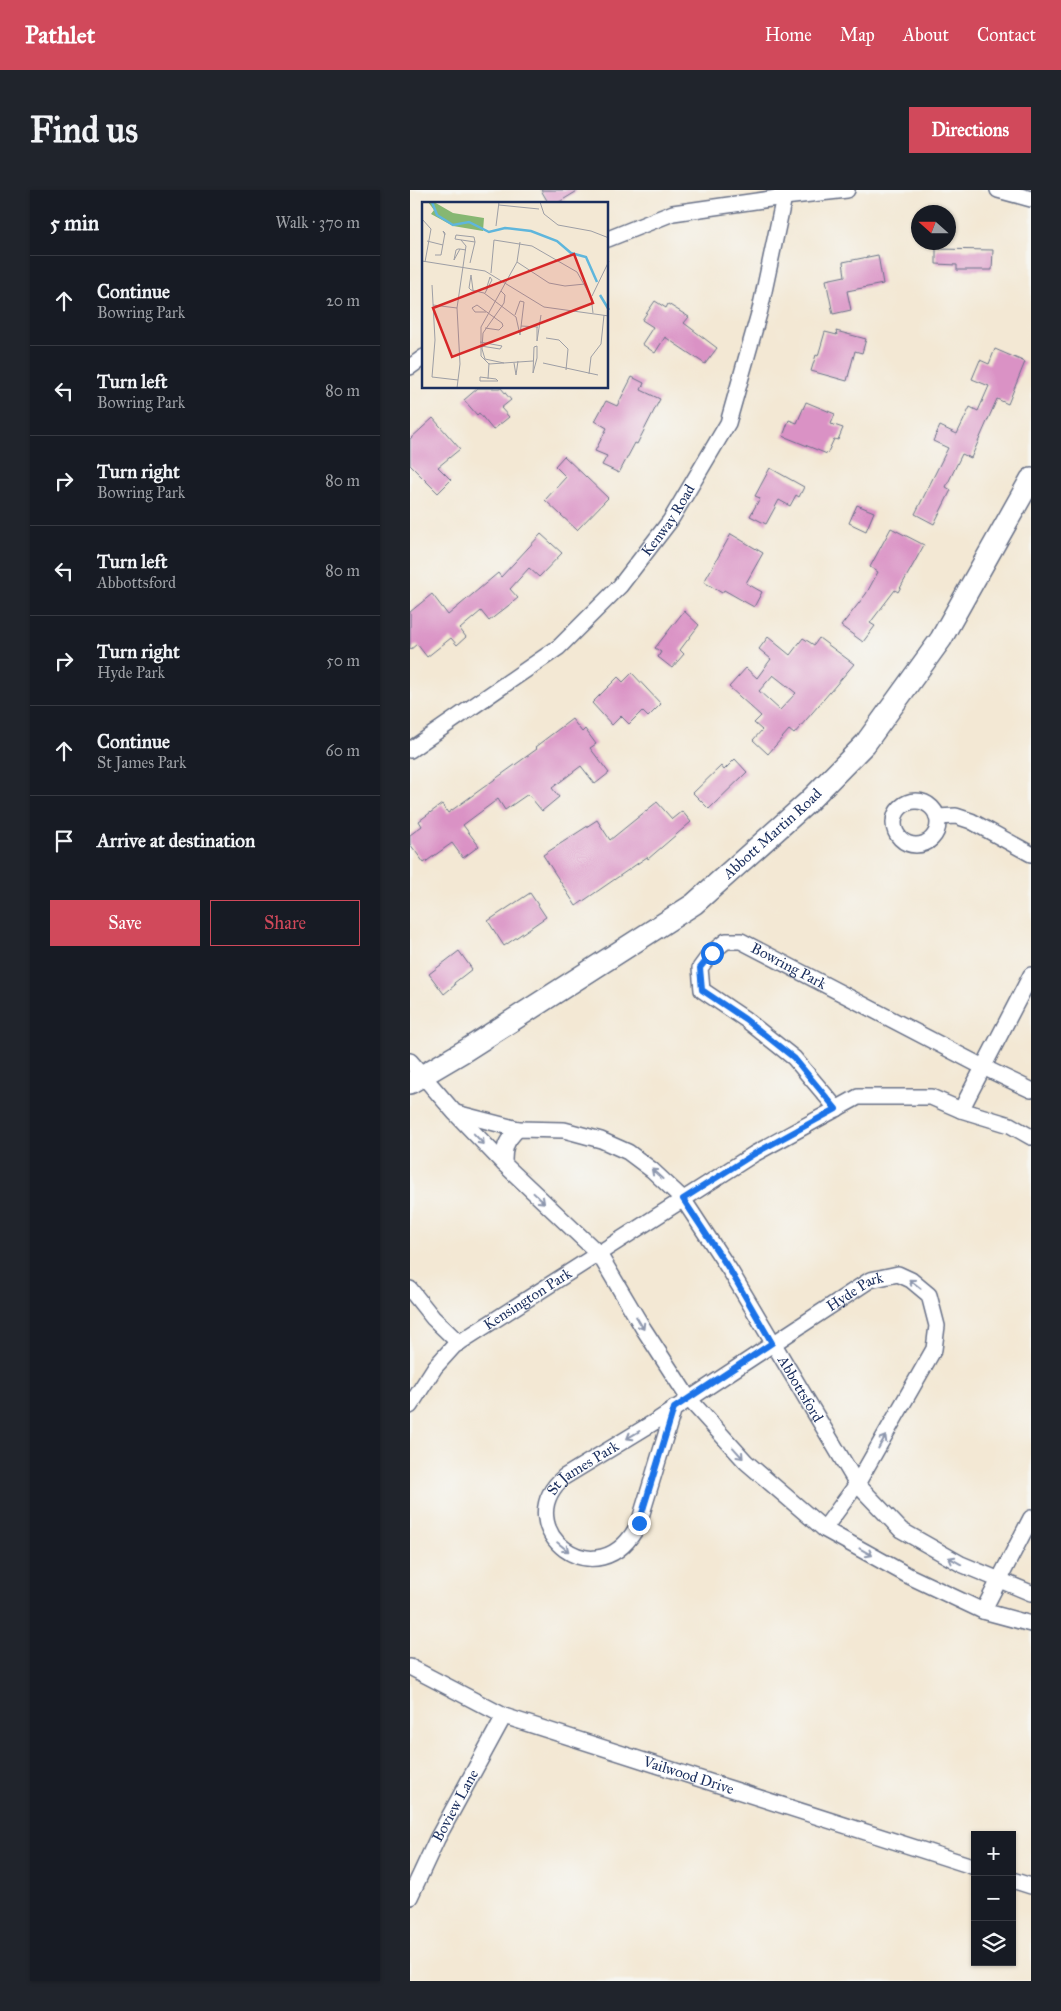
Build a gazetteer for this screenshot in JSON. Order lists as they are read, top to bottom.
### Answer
{
  "streets": {
    "main road": ["Abbott Martin Road"],
    "street": [
      "Kenway Road",
      "Bowring Park",
      "Hyde Park",
      "Kensington Park",
      "Abbottsford",
      "St James Park",
      "Vailwood Drive",
      "Boview Lane"
    ]
  },
  "crossings": [
    ["Hyde Park", "Abbottsford"],
    ["Hyde Park", "St James Park"],
    ["Vailwood Drive", "Boview Lane"]
  ],
  "north": "left",
  "page": {
    "header": "Pathlet",
    "nav": [
      "Home",
      "Map",
      "About",
      "Contact"
    ],
    "buttons": [
      "Directions",
      ["Save", "Share"]
    ],
    "title": "Find us",
    "heading": ["5 min", "Walk · 370 m"],
    "list": [
      ["Continue", "Bowring Park", "20 m"],
      ["Turn left", "Bowring Park", "80 m"],
      ["Turn right", "Bowring Park", "80 m"],
      ["Turn left", "Abbottsford", "80 m"],
      ["Turn right", "Hyde Park", "50 m"],
      ["Continue", "St James Park", "60 m"],
      "Arrive at destination"
    ],
    "map_buttons": ["+", "−"]
  }
}
